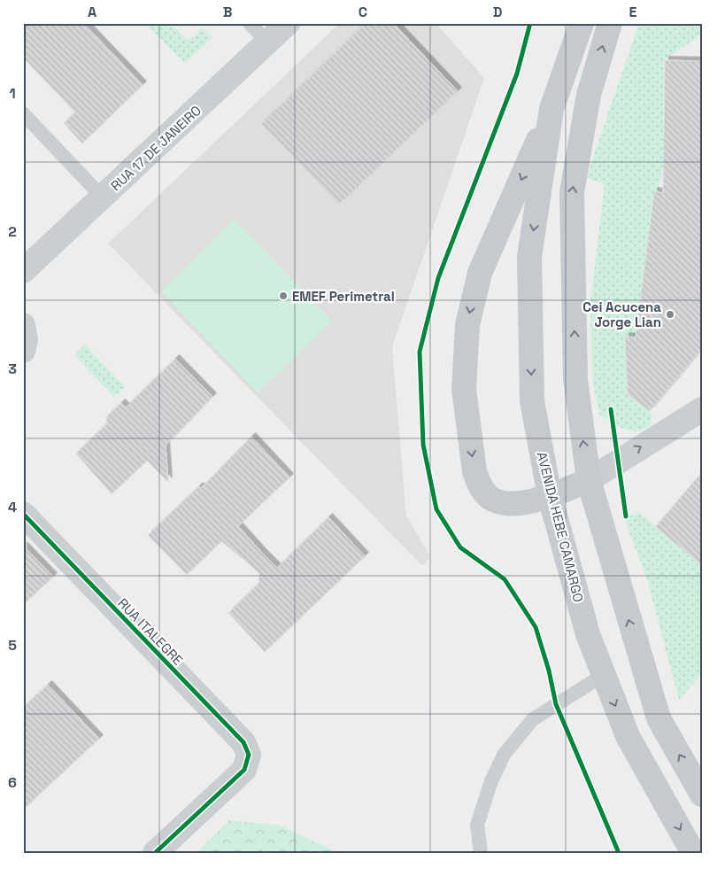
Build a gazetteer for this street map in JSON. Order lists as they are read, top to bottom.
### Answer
{
  "streets": {
    "main road": ["AVENIDA HEBE CAMARGO"],
    "street": ["RUA 17 DE JANEIRO", "RUA ITALEGRE"]
  },
  "places": ["EMEF Perimetral", "Cei Acucena Jorge Lian"],
  "grid": {
    "columns": [
      "A",
      "B",
      "C",
      "D",
      "E"
    ],
    "rows": [
      "1",
      "2",
      "3",
      "4",
      "5",
      "6"
    ]
  }
}
